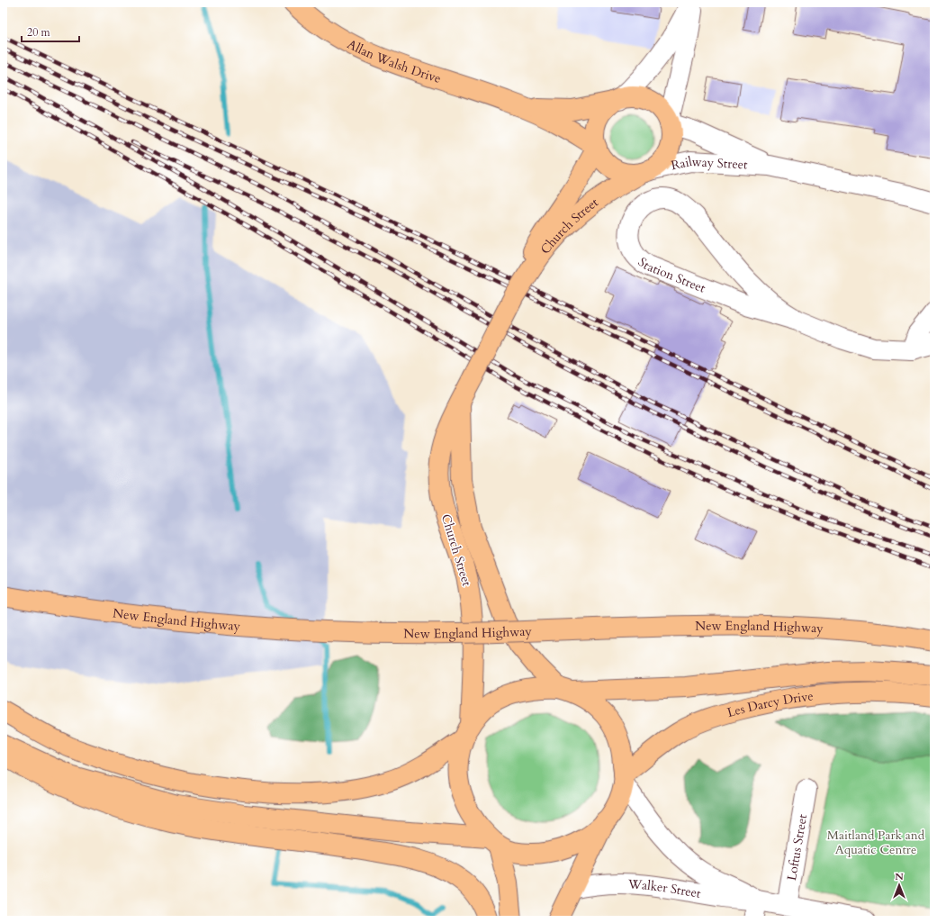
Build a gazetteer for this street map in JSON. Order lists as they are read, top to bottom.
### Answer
{
  "streets": {
    "main road": [
      "Allan Walsh Drive",
      "Church Street",
      "New England Highway",
      "Les Darcy Drive"
    ],
    "street": [
      "Railway Street",
      "Station Street",
      "Loftus Street",
      "Walker Street"
    ]
  },
  "crossings": [
    ["Allan Walsh Drive", "Railway Street"],
    ["Allan Walsh Drive", "Church Street"],
    ["Railway Street", "Church Street"],
    ["Les Darcy Drive", "Walker Street"],
    ["Loftus Street", "Walker Street"]
  ],
  "parks": ["Maitland Park and Aquatic Centre"],
  "scale_bar": "20 m",
  "north": "top"
}
